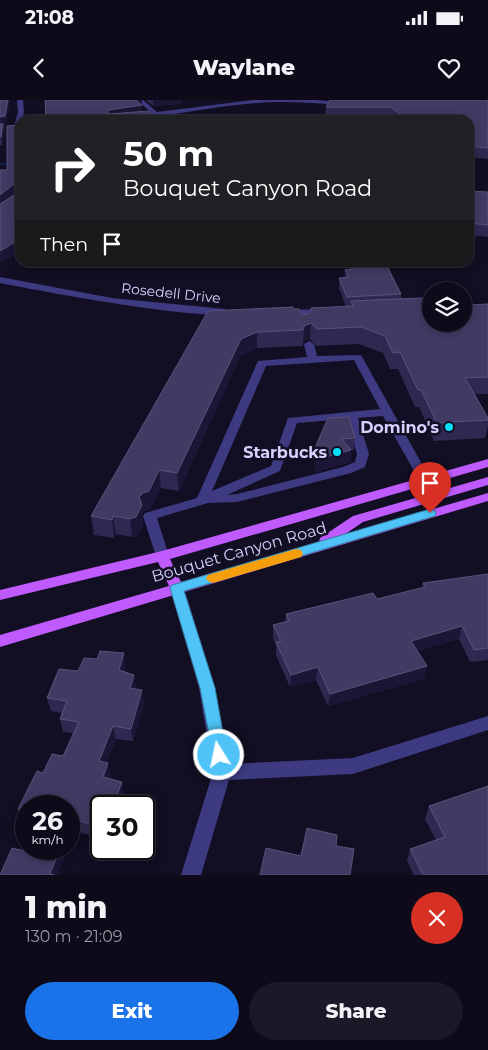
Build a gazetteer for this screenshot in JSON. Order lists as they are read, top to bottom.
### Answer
{
  "streets": {
    "main road": ["Bouquet Canyon Road"],
    "street": ["Rosedell Drive"]
  },
  "places": ["Domino's", "Starbucks"],
  "page": {
    "status": "21:08",
    "header": "Waylane",
    "turn": ["50 m", "Bouquet Canyon Road"],
    "then": "Then",
    "speed": "26 km/h",
    "limit": "30",
    "heading": ["1 min", "130 m · 21:09"],
    "buttons": ["Exit", "Share"]
  }
}
